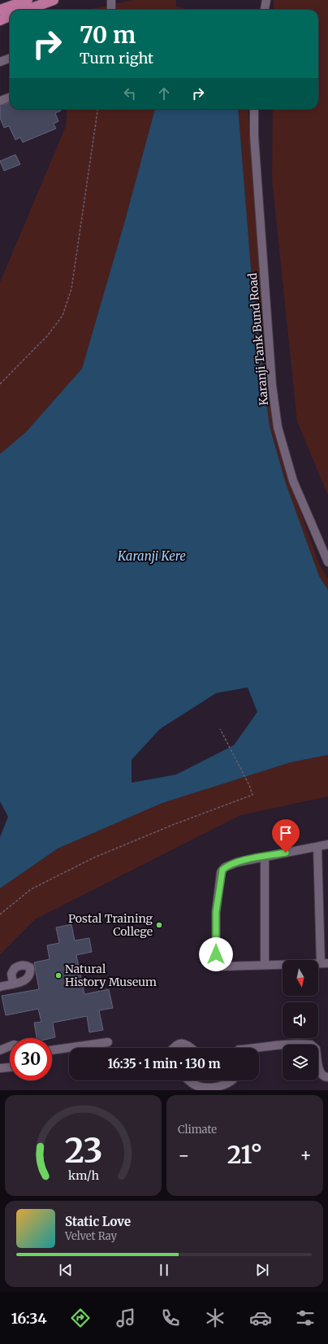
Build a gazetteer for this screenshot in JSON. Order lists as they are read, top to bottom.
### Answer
{
  "streets": {
    "street": ["Karanji Tank Bund Road"]
  },
  "water": ["Karanji Kere"],
  "places": ["Postal Training College", "Natural History Museum"],
  "north": "bottom",
  "page": {
    "turn": ["70 m", "Turn right"],
    "limit": "30",
    "trip": "16:35 · 1 min · 130 m",
    "tile": "Climate",
    "heat": ["−", "21°", "+"],
    "song": ["Static Love", "Velvet Ray"],
    "tabs": "16:34",
    "gauge": ["23", "km/h"]
  }
}
